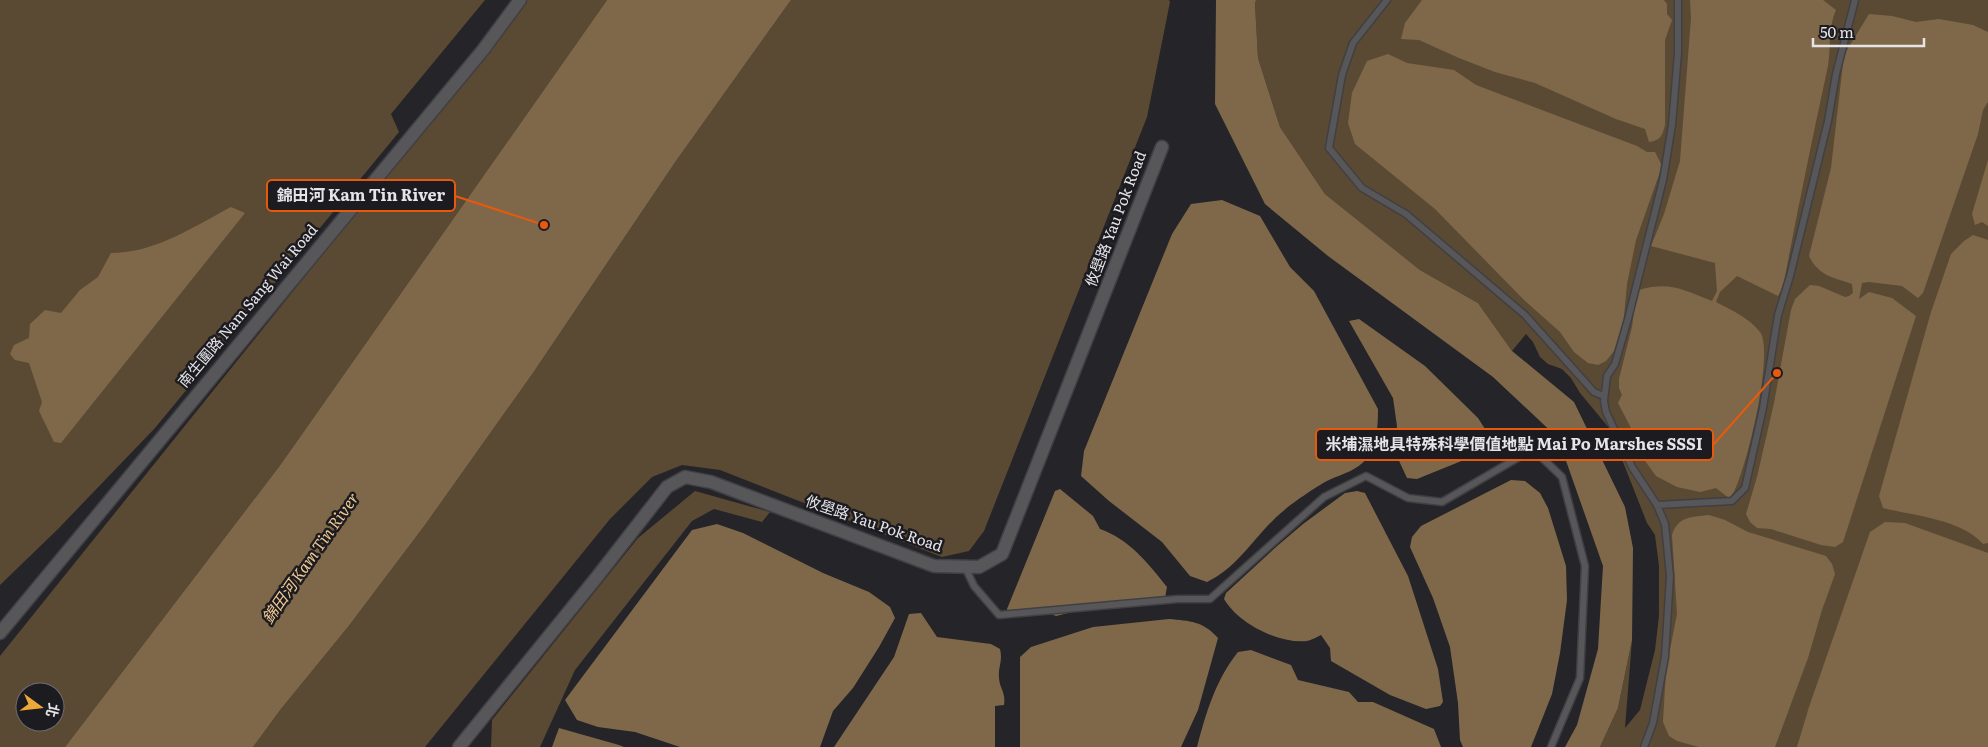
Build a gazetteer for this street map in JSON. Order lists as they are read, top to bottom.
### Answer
{
  "streets": {
    "street": ["攸壆路 Yau Pok Road", "南生圍路 Nam Sang Wai Road"]
  },
  "water": ["錦田河 Kam Tin River"],
  "places": ["錦田河 Kam Tin River", "米埔濕地具特殊科學價值地點 Mai Po Marshes SSSI"],
  "scale_bar": "50 m",
  "north": "right"
}
